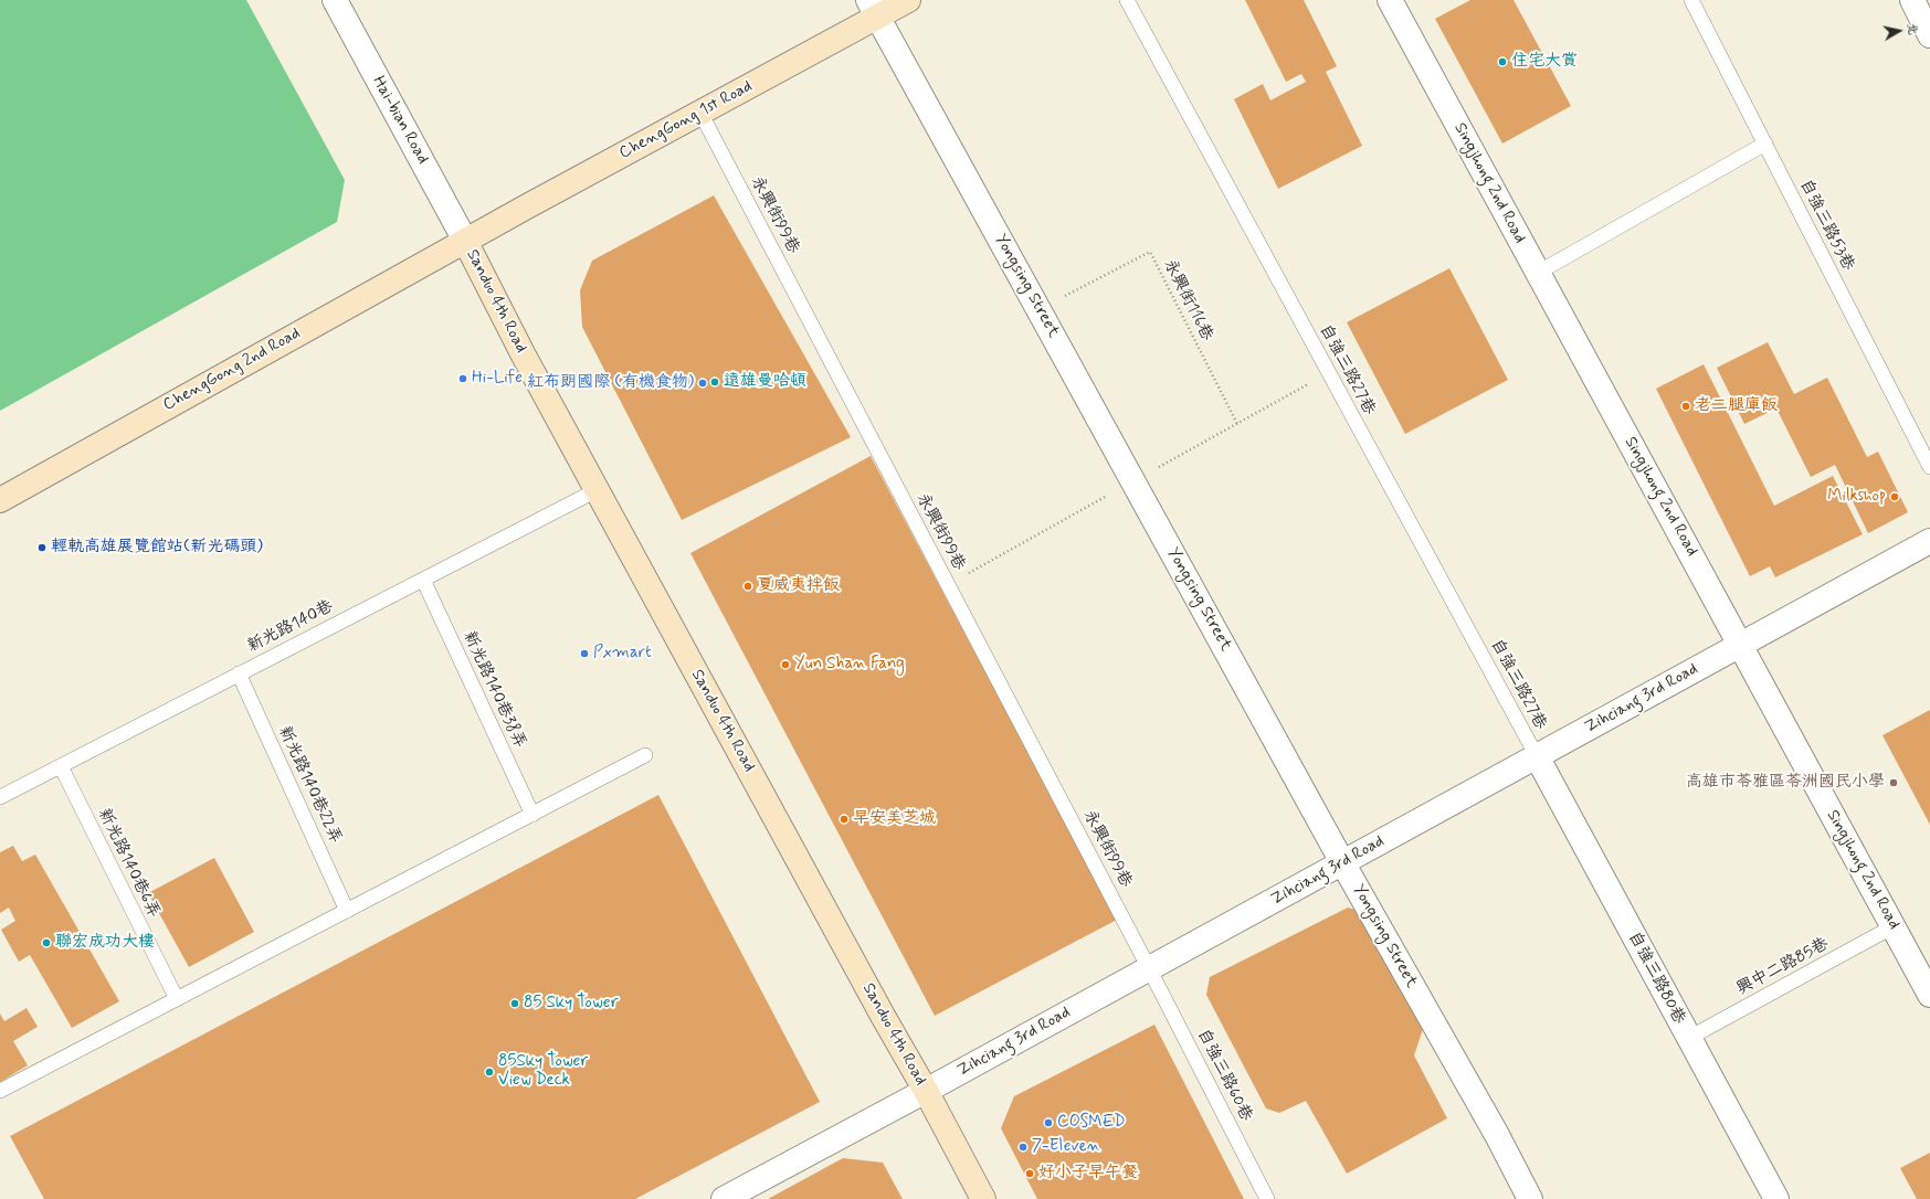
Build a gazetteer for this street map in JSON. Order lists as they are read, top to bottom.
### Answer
{
  "streets": {
    "street": [
      "Hai-bian Road",
      "ChengGong 1st Road",
      "Singjhong 2nd Road",
      "Yongsing Street",
      "Sanduo 4th Road",
      "ChengGong 2nd Road",
      "Zihciang 3rd Road",
      "自強三路80巷"
    ],
    "lane": [
      "永興街99巷",
      "自強三路53巷",
      "自強三路27巷",
      "新光路140巷",
      "新光路140巷38弄",
      "新光路140巷22弄",
      "新光路140巷6弄",
      "興中二路85巷",
      "自強三路60巷"
    ],
    "path": ["永興街116巷"]
  },
  "crossings": [
    ["Hai-bian Road", "ChengGong 1st Road"],
    ["Hai-bian Road", "Sanduo 4th Road"],
    ["Hai-bian Road", "ChengGong 2nd Road"],
    ["ChengGong 1st Road", "永興街99巷"],
    ["ChengGong 1st Road", "Yongsing Street"],
    ["ChengGong 1st Road", "Sanduo 4th Road"],
    ["ChengGong 1st Road", "ChengGong 2nd Road"],
    ["Singjhong 2nd Road", "Zihciang 3rd Road"],
    ["Singjhong 2nd Road", "興中二路85巷"],
    ["永興街99巷", "Zihciang 3rd Road"],
    ["永興街99巷", "自強三路60巷"],
    ["Yongsing Street", "永興街116巷"],
    ["Yongsing Street", "Zihciang 3rd Road"],
    ["Sanduo 4th Road", "ChengGong 2nd Road"],
    ["Sanduo 4th Road", "新光路140巷"],
    ["Sanduo 4th Road", "Zihciang 3rd Road"],
    ["自強三路27巷", "Zihciang 3rd Road"],
    ["自強三路27巷", "自強三路80巷"],
    ["新光路140巷", "新光路140巷38弄"],
    ["新光路140巷", "新光路140巷22弄"],
    ["新光路140巷", "新光路140巷6弄"],
    ["Zihciang 3rd Road", "自強三路80巷"],
    ["Zihciang 3rd Road", "自強三路60巷"],
    ["興中二路85巷", "自強三路80巷"]
  ],
  "places": [
    "住宅大賞",
    "Hi-Life",
    "遠雄曼哈頓",
    "紅布朗國際 (有機食物)",
    "老二腿庫飯",
    "Milkshop",
    "輕軌高雄展覽館站(新光碼頭)",
    "夏威夷拌飯",
    "Pxmart",
    "Yun Shan Fang",
    "高雄市苓雅區苓洲國民小學",
    "早安美芝城",
    "聯宏成功大樓",
    "85 Sky Tower",
    "85Sky Tower View Deck",
    "COSMED",
    "7-Eleven",
    "好小子早午餐"
  ],
  "north": "right"
}
